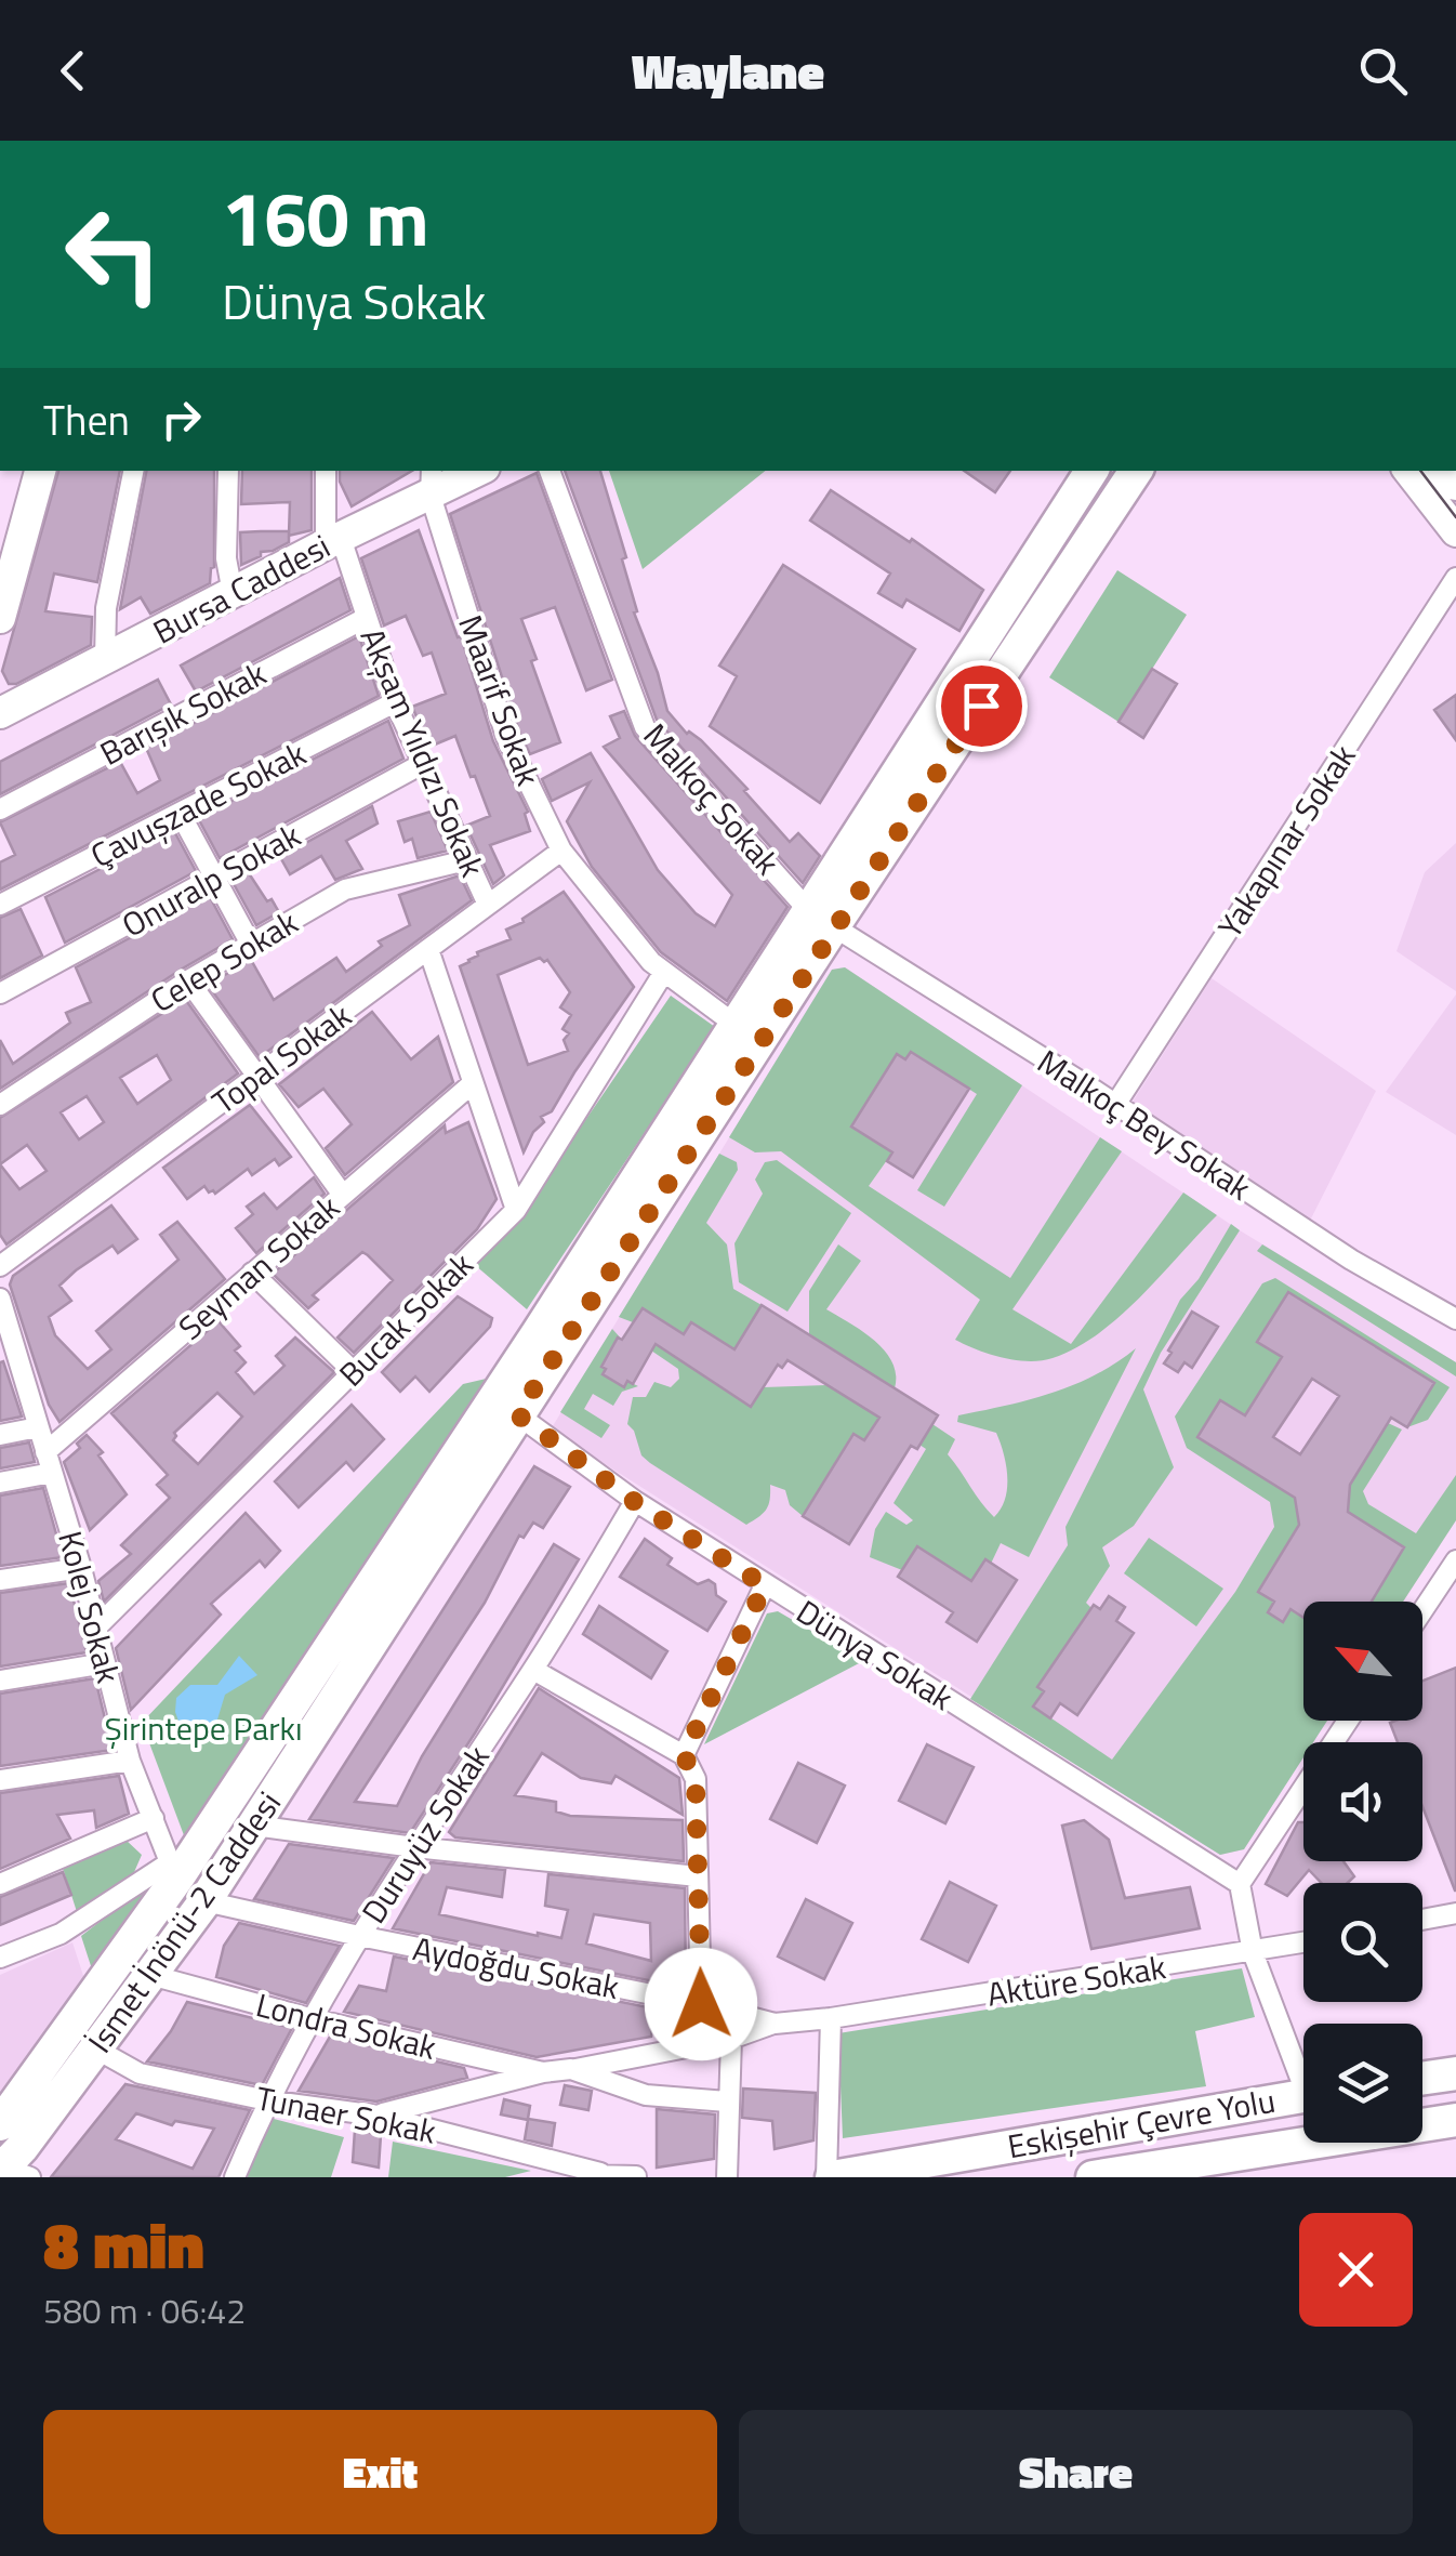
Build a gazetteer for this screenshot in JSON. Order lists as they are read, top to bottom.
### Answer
{
  "streets": {
    "main road": ["Bursa Caddesi", "İsmet İnönü-2 Caddesi", "Eskişehir Çevre Yolu"],
    "street": [
      "Maarif Sokak",
      "Barışık Sokak",
      "Akşam Yıldızı Sokak",
      "Malkoç Sokak",
      "Çavuşzade Sokak",
      "Yakapınar Sokak",
      "Onuralp Sokak",
      "Celep Sokak",
      "Topal Sokak",
      "Malkoç Bey Sokak",
      "Seyman Sokak",
      "Bucak Sokak",
      "Kolej Sokak",
      "Dünya Sokak",
      "Duruyüz Sokak",
      "Aydoğdu Sokak",
      "Aktüre Sokak",
      "Londra Sokak",
      "Tunaer Sokak"
    ]
  },
  "crossings": [
    ["Bursa Caddesi", "Maarif Sokak"],
    ["Bursa Caddesi", "Akşam Yıldızı Sokak"],
    ["Maarif Sokak", "Topal Sokak"],
    ["Maarif Sokak", "Bucak Sokak"],
    ["Maarif Sokak", "İsmet İnönü-2 Caddesi"],
    ["Barışık Sokak", "Akşam Yıldızı Sokak"],
    ["Akşam Yıldızı Sokak", "Çavuşzade Sokak"],
    ["Akşam Yıldızı Sokak", "Onuralp Sokak"],
    ["Akşam Yıldızı Sokak", "Celep Sokak"],
    ["Akşam Yıldızı Sokak", "Topal Sokak"],
    ["Malkoç Sokak", "Malkoç Bey Sokak"],
    ["Malkoç Sokak", "İsmet İnönü-2 Caddesi"],
    ["Yakapınar Sokak", "Malkoç Bey Sokak"],
    ["Malkoç Bey Sokak", "İsmet İnönü-2 Caddesi"],
    ["Seyman Sokak", "Kolej Sokak"],
    ["Bucak Sokak", "Kolej Sokak"],
    ["Kolej Sokak", "İsmet İnönü-2 Caddesi"],
    ["Kolej Sokak", "Aydoğdu Sokak"],
    ["Dünya Sokak", "Duruyüz Sokak"],
    ["Dünya Sokak", "İsmet İnönü-2 Caddesi"],
    ["Duruyüz Sokak", "Aydoğdu Sokak"],
    ["Duruyüz Sokak", "Londra Sokak"],
    ["Duruyüz Sokak", "Tunaer Sokak"],
    ["İsmet İnönü-2 Caddesi", "Aydoğdu Sokak"],
    ["İsmet İnönü-2 Caddesi", "Londra Sokak"],
    ["İsmet İnönü-2 Caddesi", "Tunaer Sokak"],
    ["Aydoğdu Sokak", "Aktüre Sokak"],
    ["Londra Sokak", "Tunaer Sokak"]
  ],
  "parks": ["Şirintepe Parkı"],
  "north": "top left",
  "page": {
    "header": "Waylane",
    "turn": ["160 m", "Dünya Sokak"],
    "then": "Then",
    "heading": ["8 min", "580 m · 06:42"],
    "buttons": ["Exit", "Share"]
  }
}
